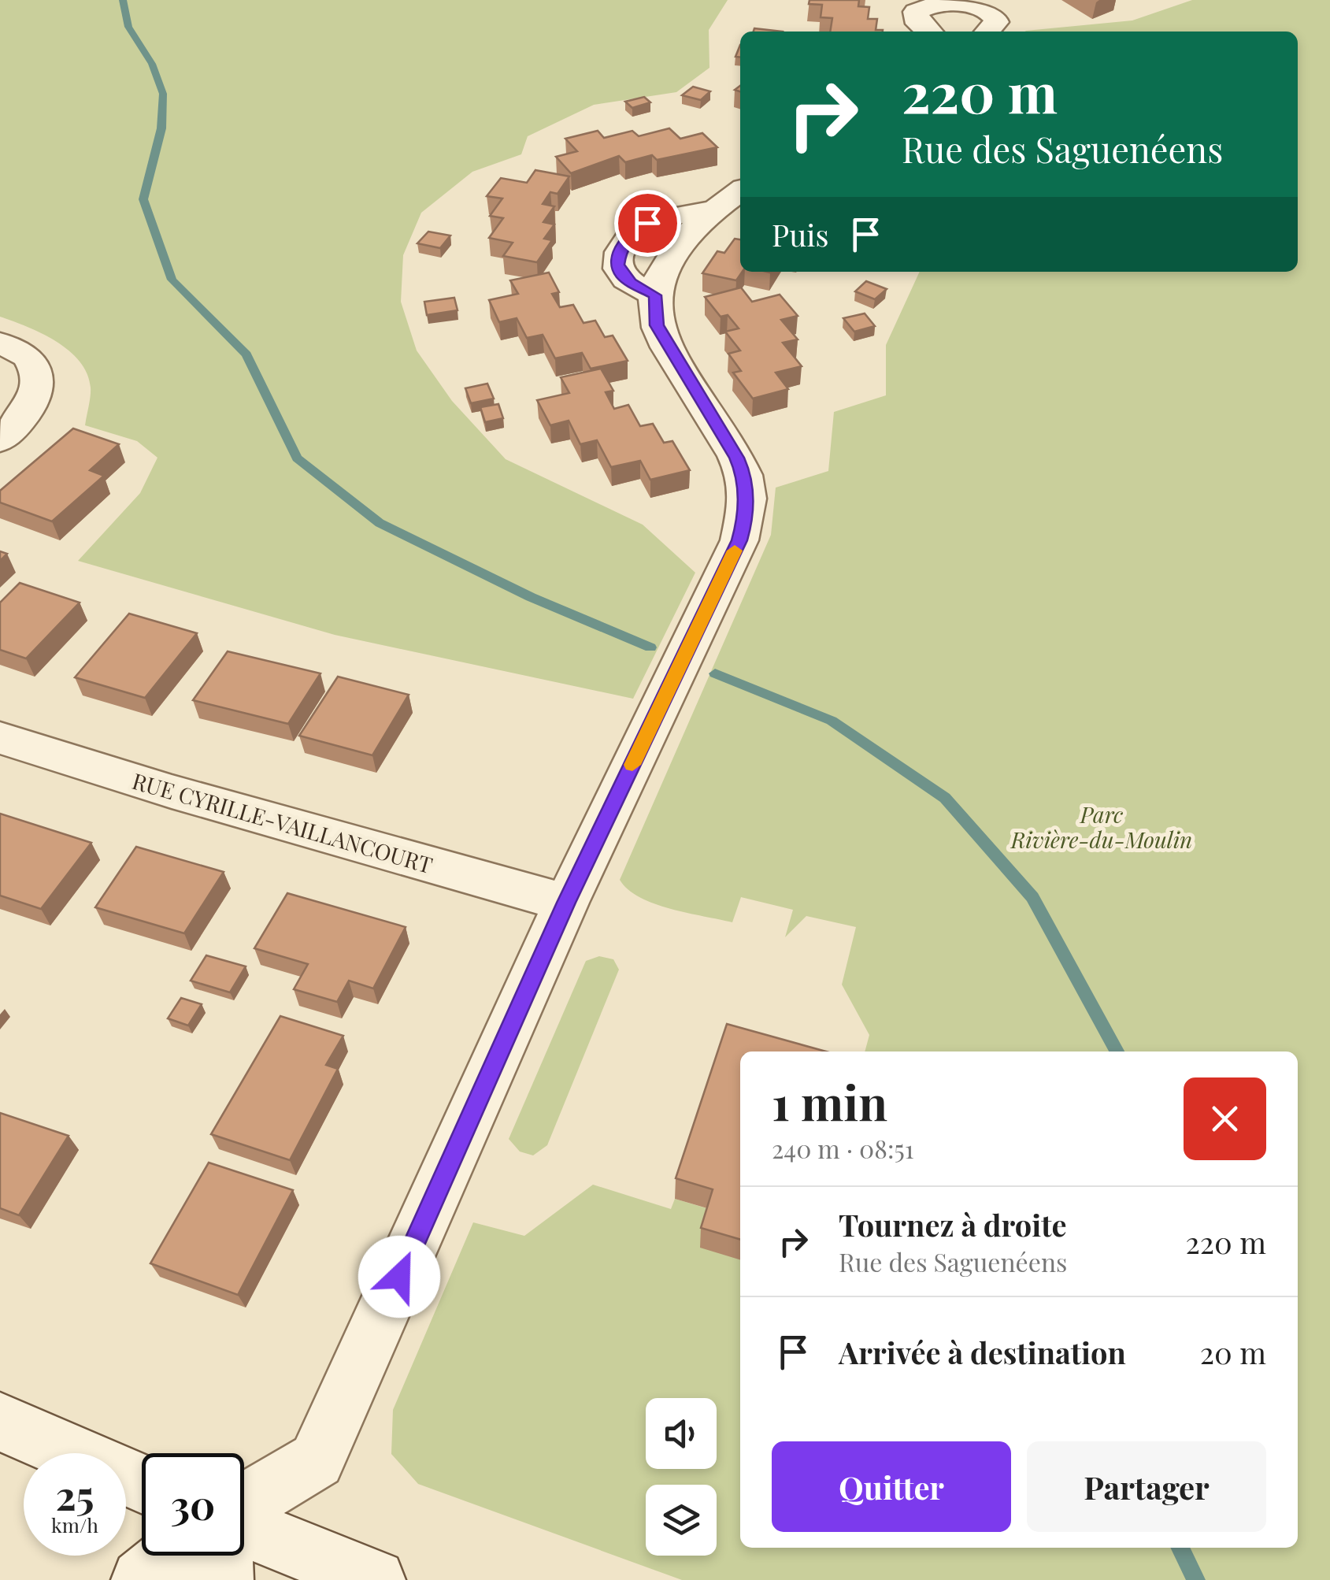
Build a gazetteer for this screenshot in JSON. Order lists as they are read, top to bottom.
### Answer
{
  "streets": {
    "street": ["RUE CYRILLE-VAILLANCOURT"]
  },
  "parks": ["Parc Rivière-du-Moulin"],
  "page": {
    "turn": ["220 m", "Rue des Saguenéens"],
    "then": "Puis",
    "heading": ["1 min", "240 m · 08:51"],
    "list": [
      {
        "name": "Tournez à droite",
        "note": "Rue des Saguenéens",
        "value": "220 m"
      },
      {
        "name": "Arrivée à destination",
        "value": "20 m"
      }
    ],
    "buttons": ["Quitter", "Partager"],
    "speed": "25 km/h",
    "limit": "30"
  }
}
